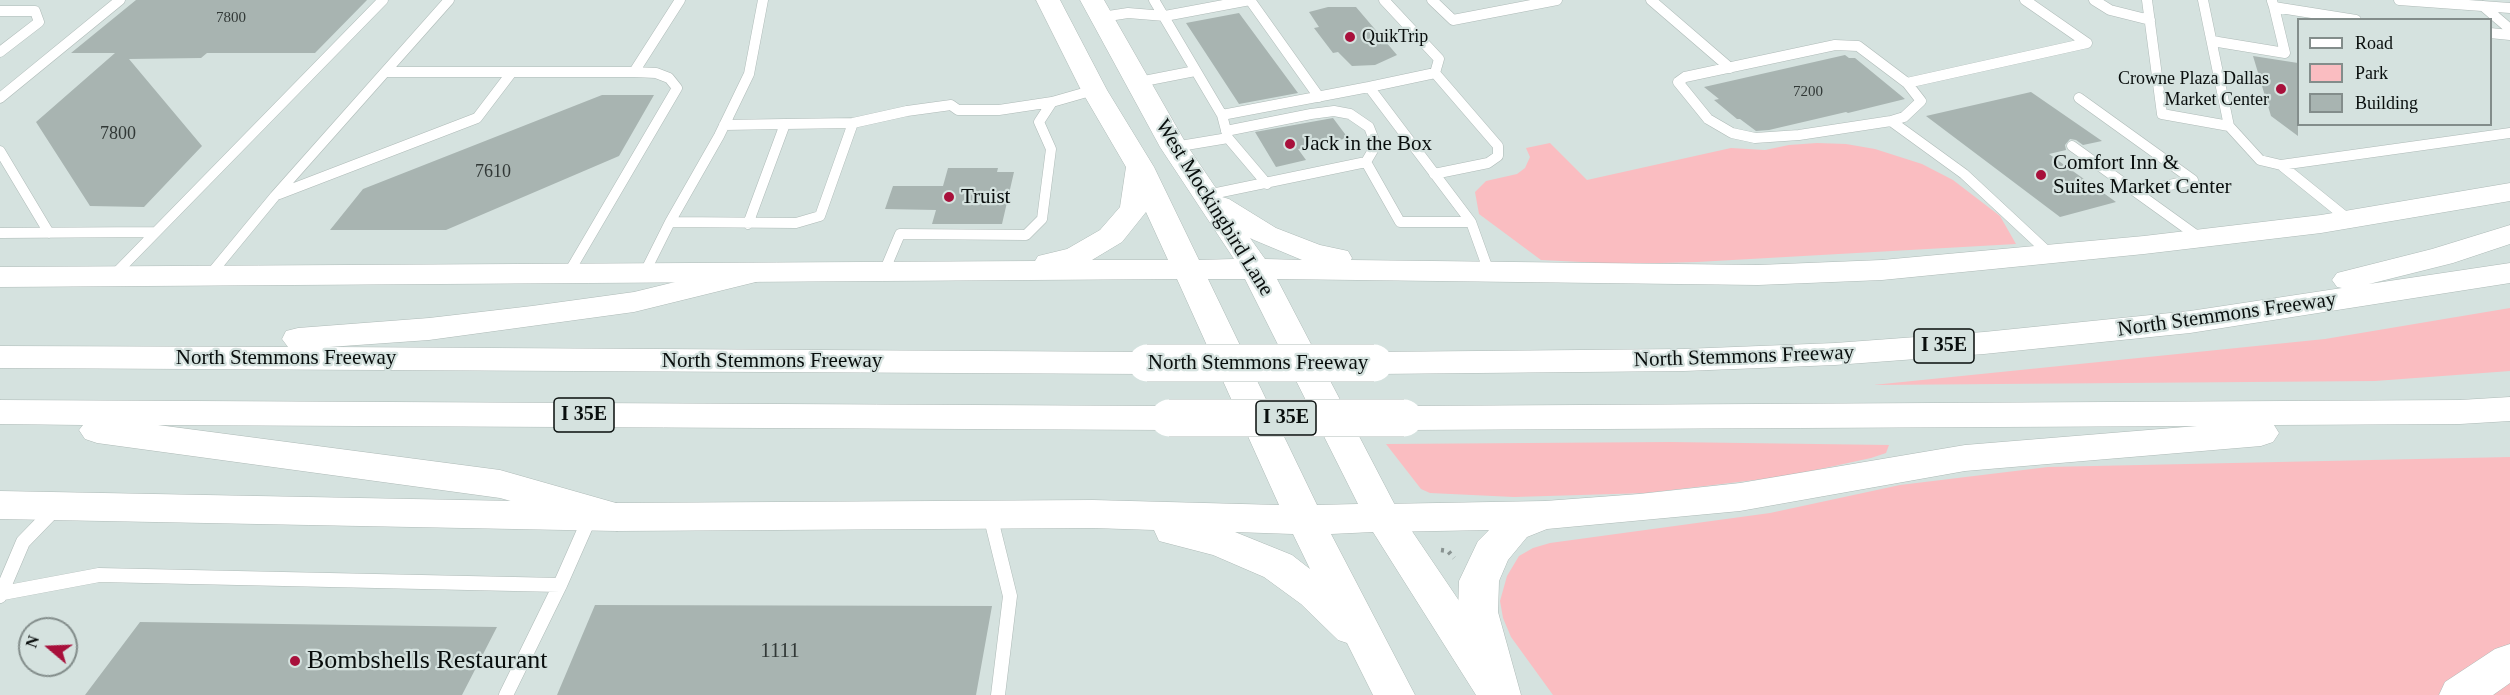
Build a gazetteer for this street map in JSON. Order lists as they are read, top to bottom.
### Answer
{
  "streets": {
    "main road": ["West Mockingbird Lane", "North Stemmons Freeway", "I 35E"]
  },
  "places": [
    "QuikTrip",
    "Crowne Plaza Dallas Market Center",
    "Jack in the Box",
    "Comfort Inn & Suites Market Center",
    "Truist",
    "Bombshells Restaurant"
  ],
  "house_numbers": [
    "7800",
    "7200",
    "7800",
    "7610",
    "1111"
  ],
  "legend": ["Road", "Park", "Building"],
  "north": "left"
}
